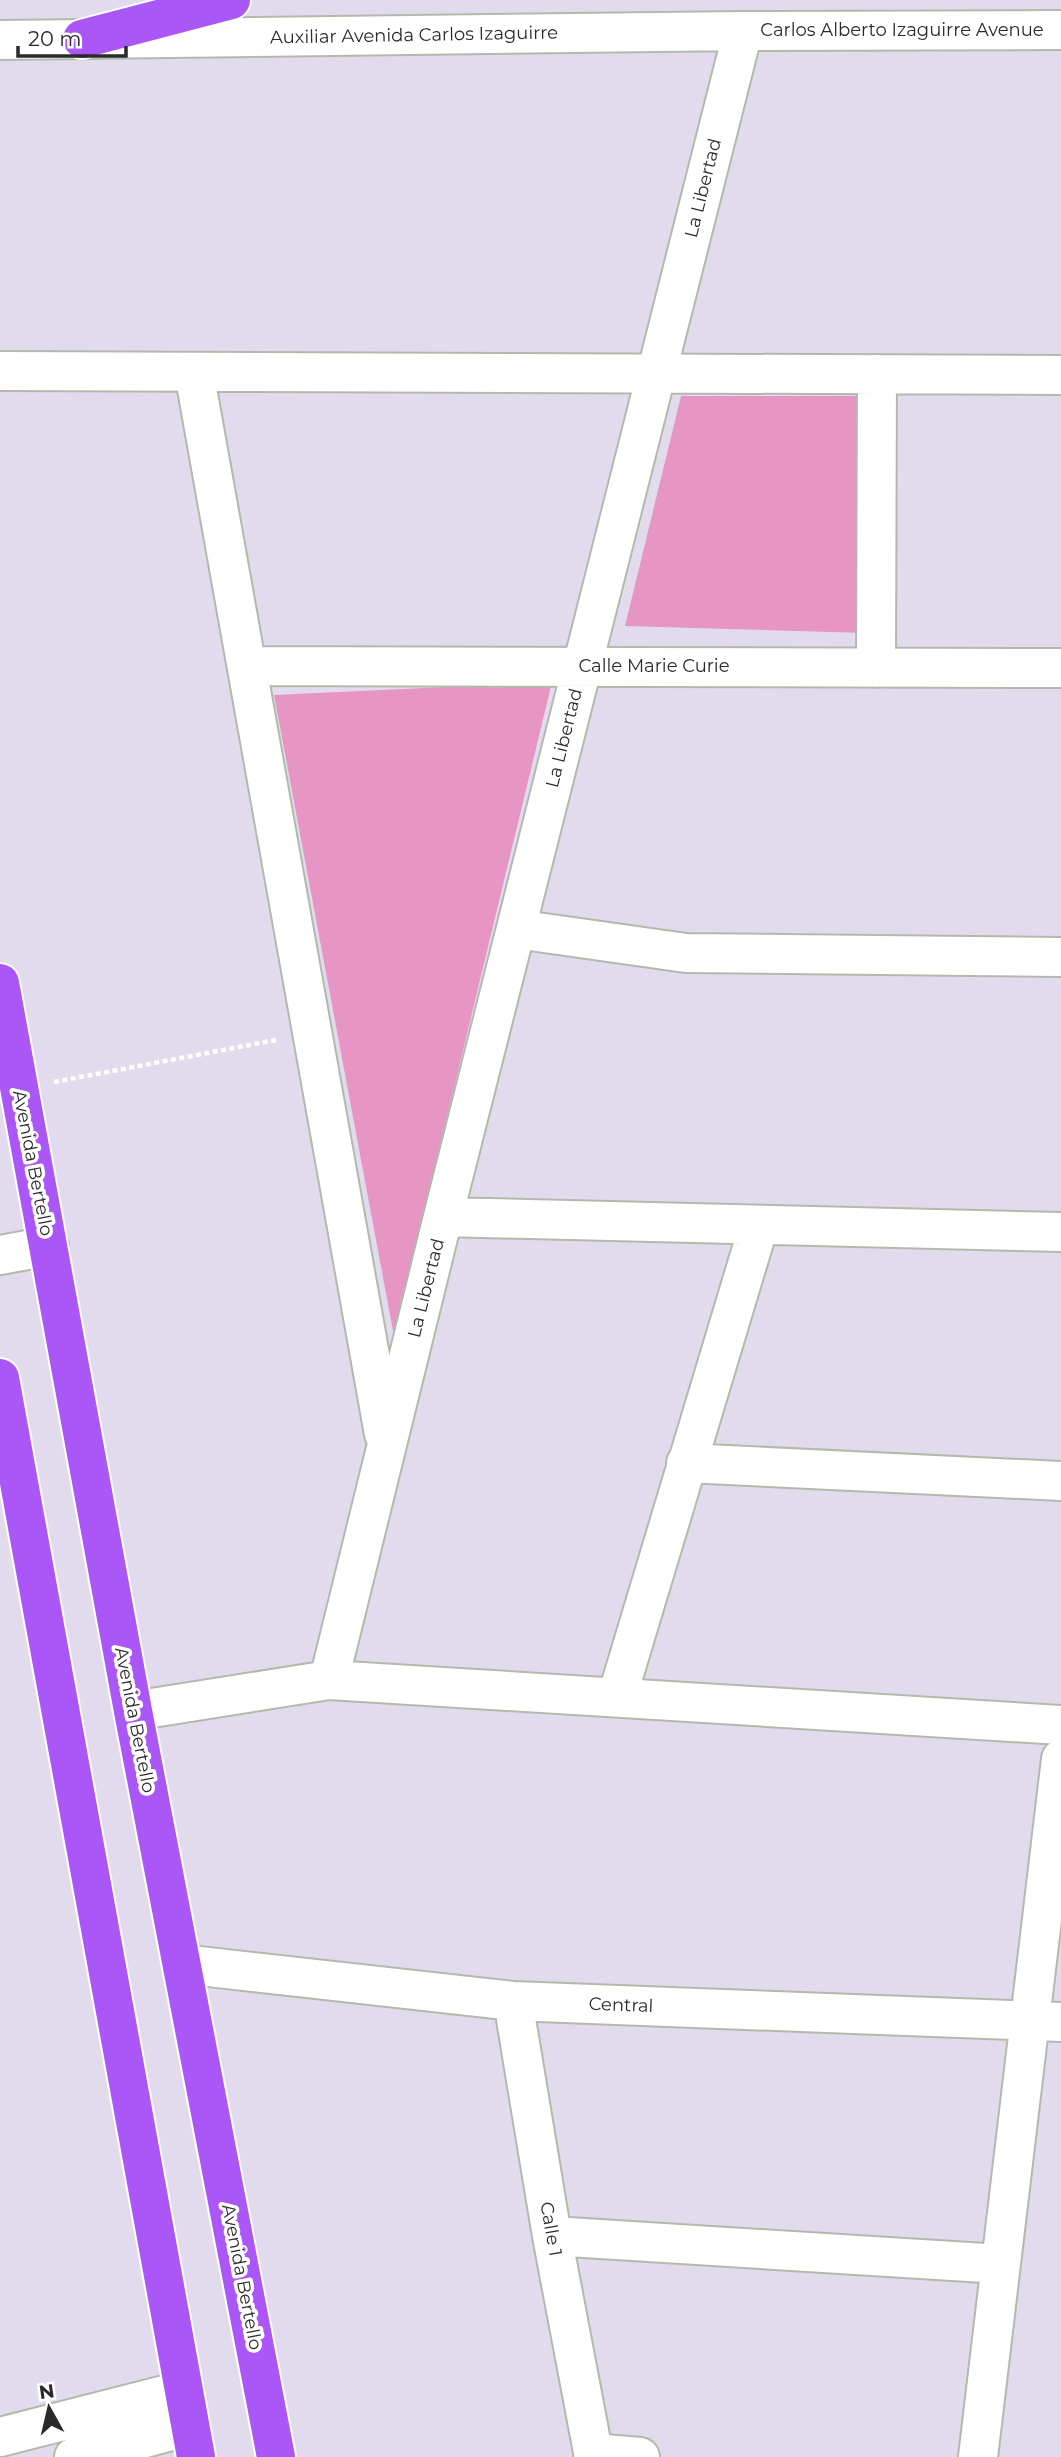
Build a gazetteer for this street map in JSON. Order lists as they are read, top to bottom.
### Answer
{
  "streets": {
    "main road": ["Avenida Bertello"],
    "street": [
      "Carlos Alberto Izaguirre Avenue",
      "Auxiliar Avenida Carlos Izaguirre",
      "La Libertad",
      "Calle Marie Curie",
      "Central",
      "Calle 1"
    ]
  },
  "crossings": [
    ["Carlos Alberto Izaguirre Avenue", "Auxiliar Avenida Carlos Izaguirre"],
    ["Carlos Alberto Izaguirre Avenue", "La Libertad"],
    ["Auxiliar Avenida Carlos Izaguirre", "La Libertad"],
    ["La Libertad", "Calle Marie Curie"],
    ["Avenida Bertello", "Central"],
    ["Central", "Calle 1"]
  ],
  "scale_bar": "20 m",
  "north": "top"
}
